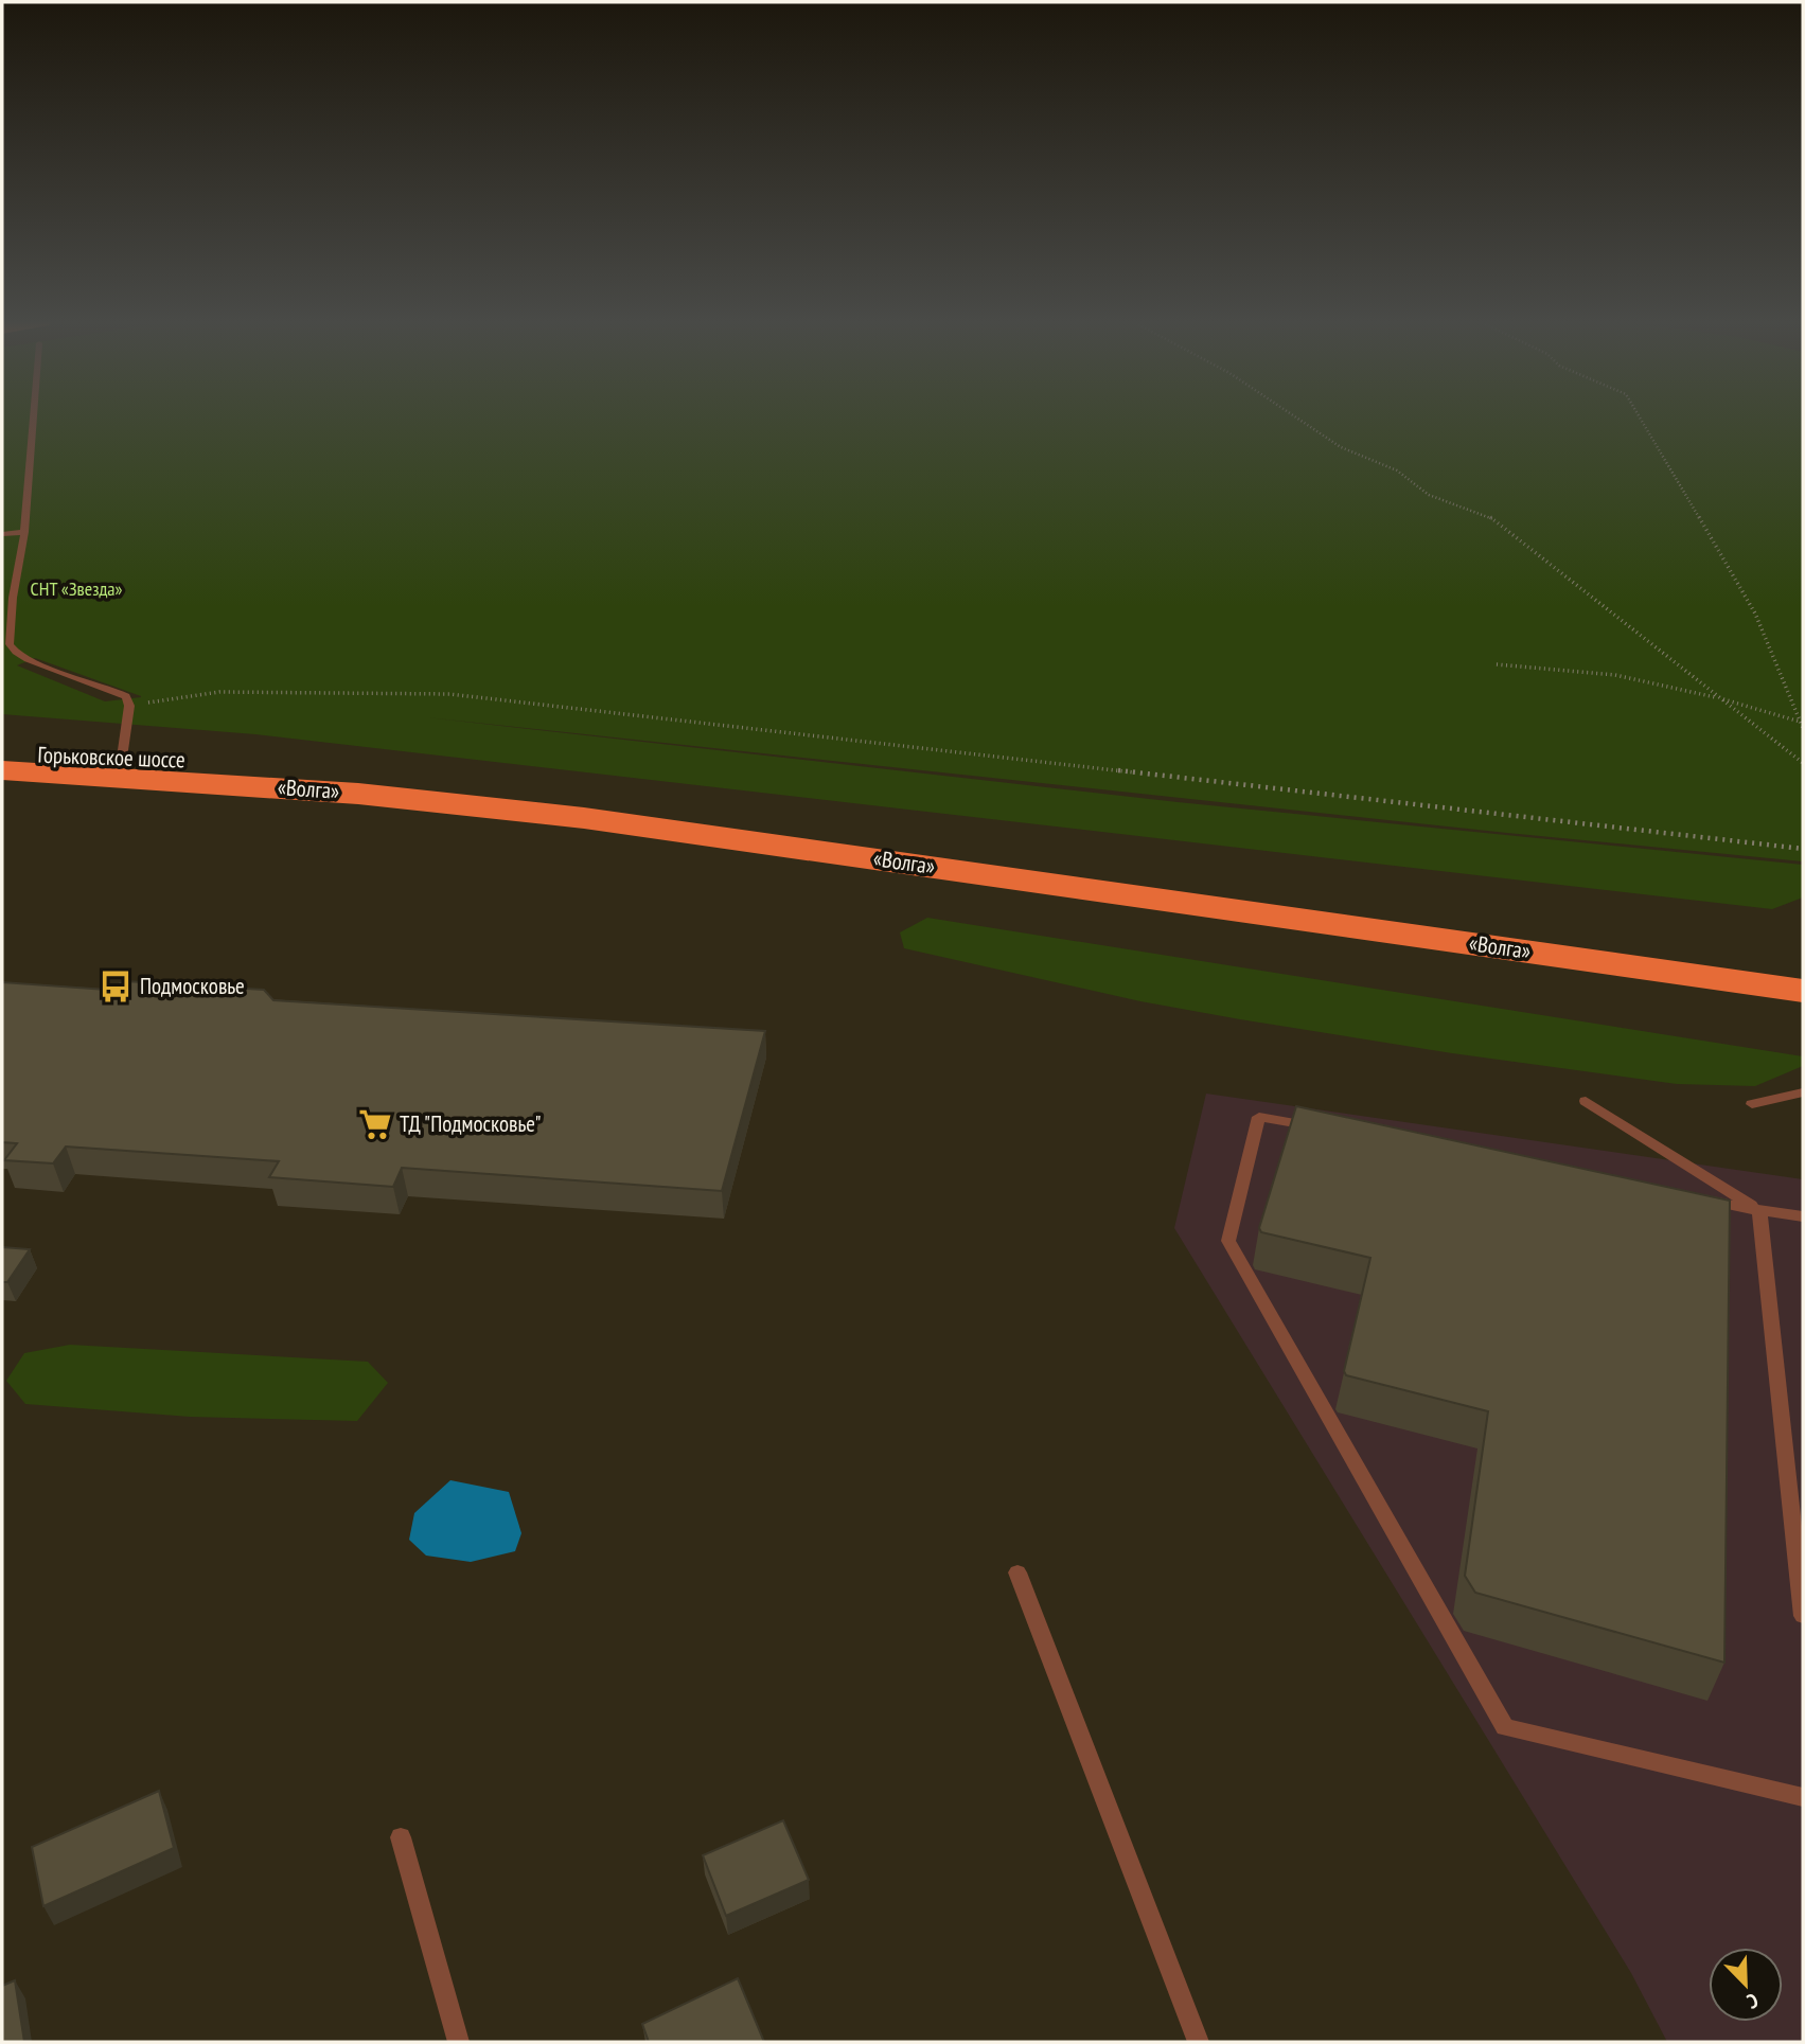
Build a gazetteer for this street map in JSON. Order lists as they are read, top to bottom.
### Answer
{
  "streets": {
    "highway": ["Горьковское шоссе", "«Волга»"]
  },
  "crossings": [
    ["Горьковское шоссе", "«Волга»"]
  ],
  "parks": ["СНТ «Звезда»"],
  "places": {
    "bus stop": ["Подмосковье"],
    "supermarket": ["ТД \"Подмосковье\""]
  },
  "north": "bottom right"
}
